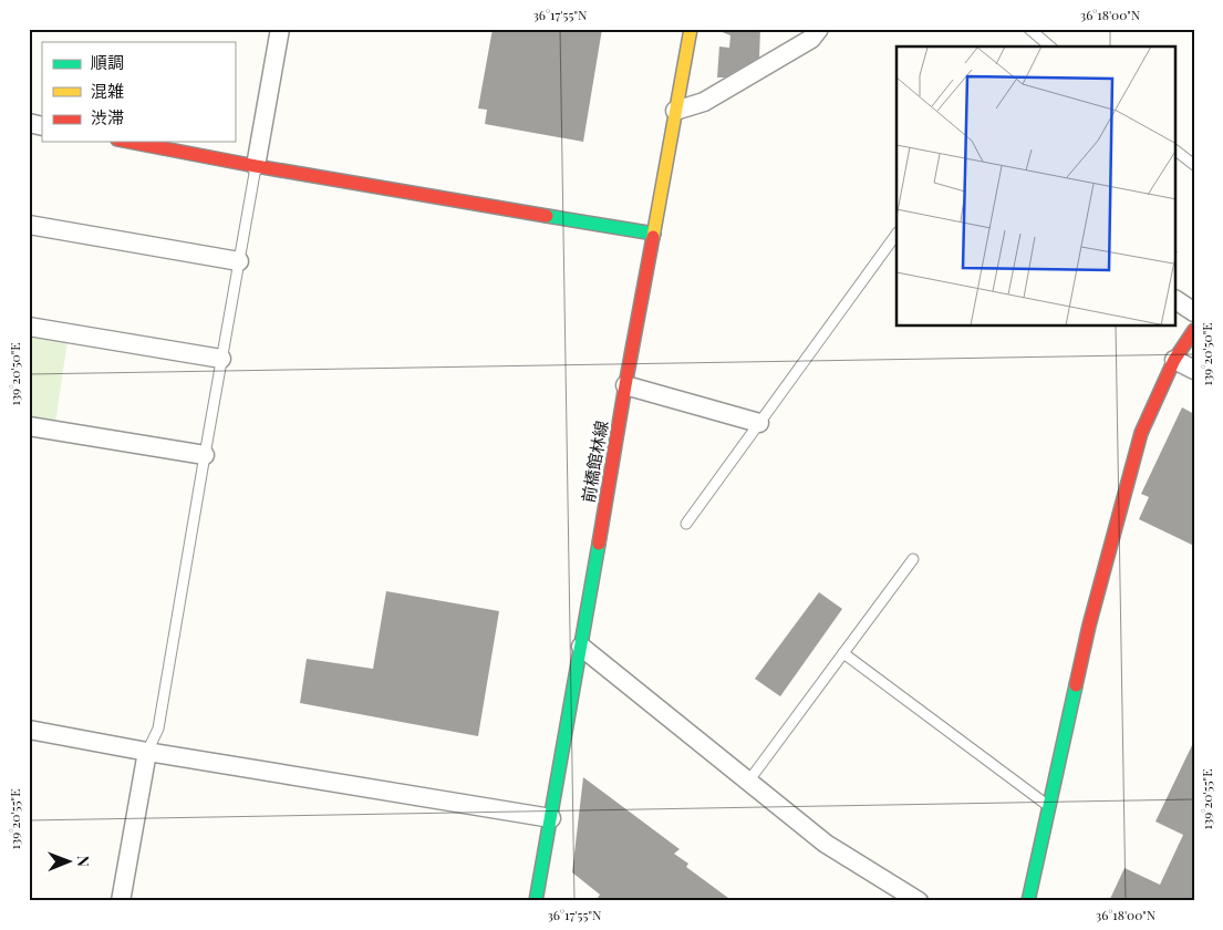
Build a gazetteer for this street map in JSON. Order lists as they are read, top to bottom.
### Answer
{
  "streets": {
    "street": ["前橋館林線"]
  },
  "legend": ["順調", "混雑", "渋滞"],
  "north": "right",
  "coordinates": [
    "36°17'55\"N",
    "36°18'00\"N",
    "139°20'50\"E",
    "139°20'55\"E"
  ]
}
